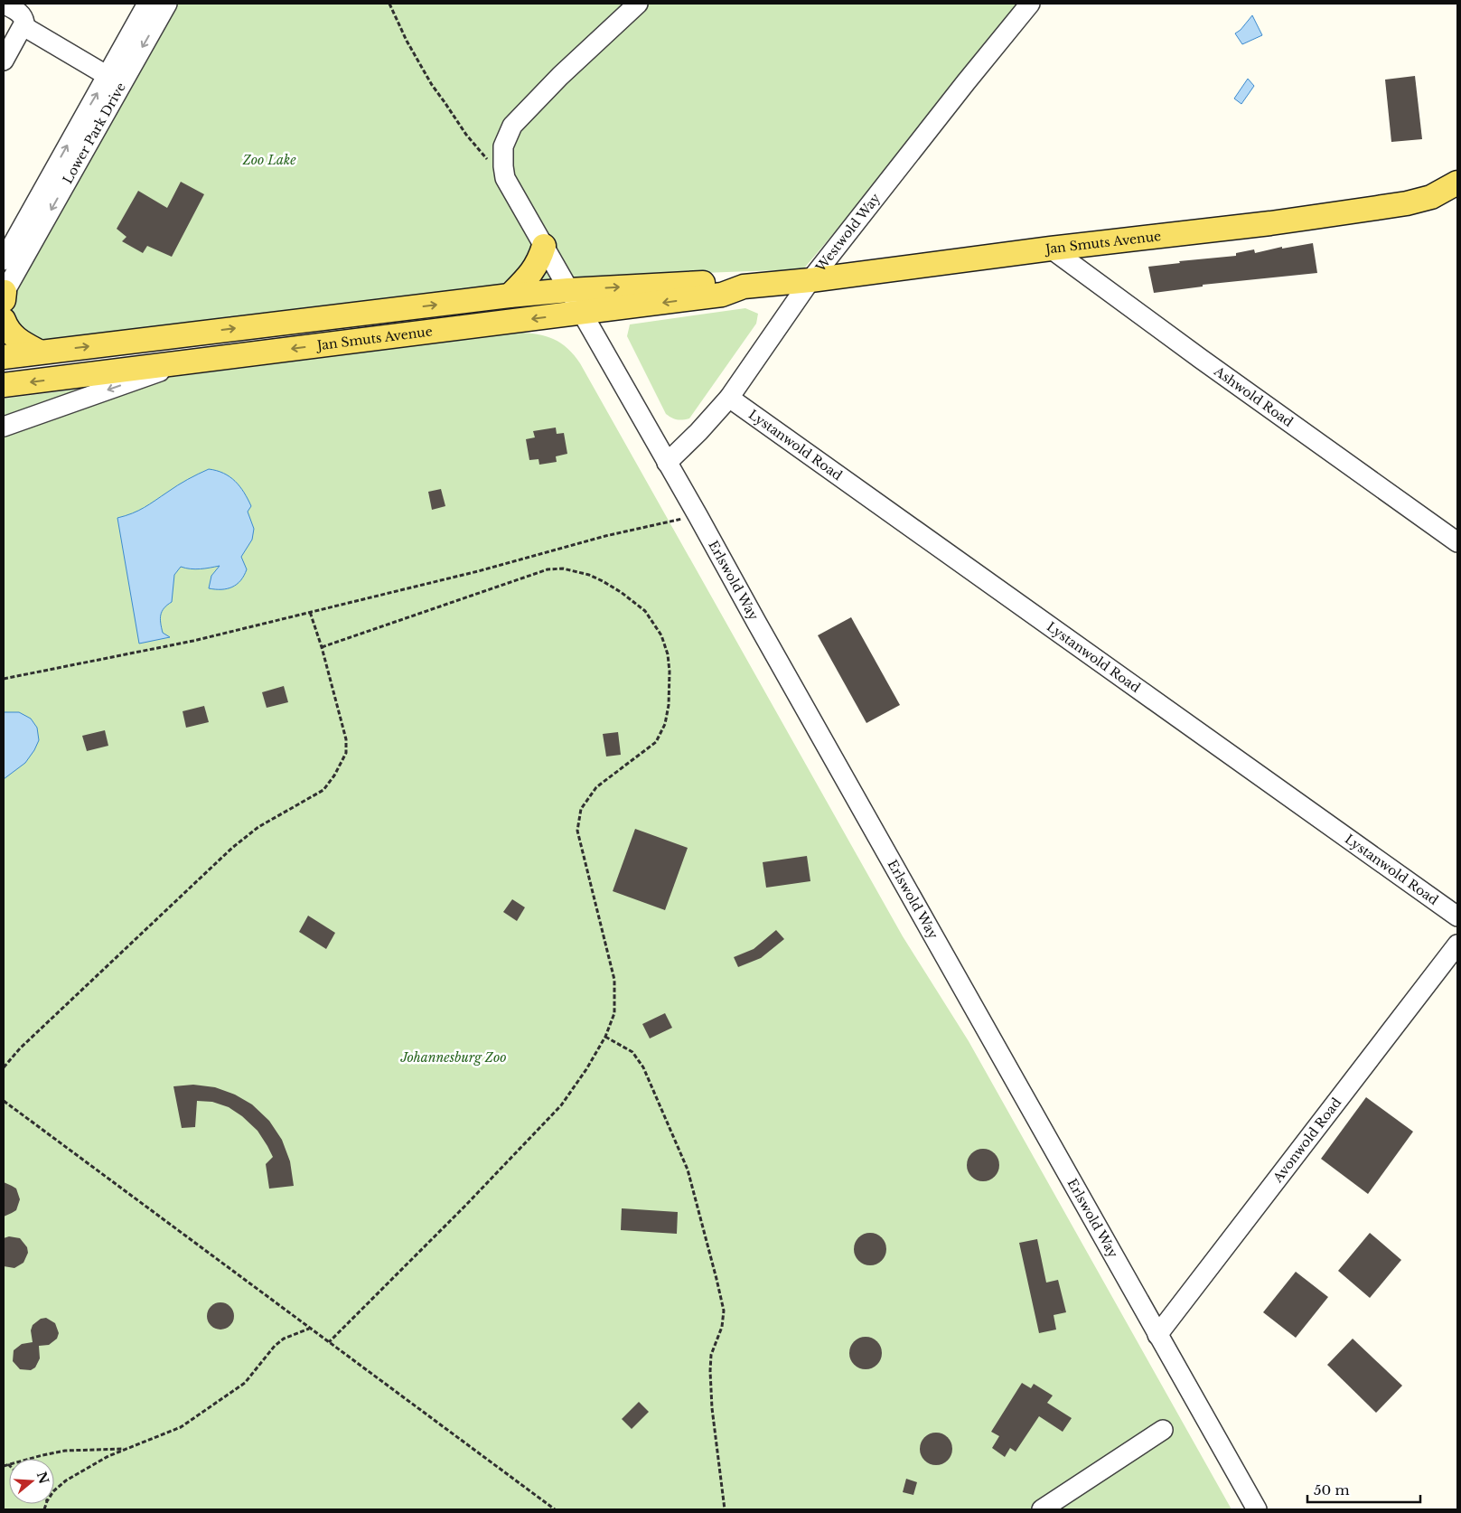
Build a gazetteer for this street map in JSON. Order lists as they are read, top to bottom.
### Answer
{
  "streets": {
    "main road": ["Jan Smuts Avenue"],
    "street": [
      "Lower Park Drive",
      "Westwold Way",
      "Ashwold Road",
      "Lystanwold Road",
      "Erlswold Way",
      "Avonwold Road"
    ]
  },
  "crossings": [
    ["Westwold Way", "Jan Smuts Avenue"],
    ["Westwold Way", "Lystanwold Road"],
    ["Westwold Way", "Erlswold Way"],
    ["Jan Smuts Avenue", "Ashwold Road"],
    ["Jan Smuts Avenue", "Erlswold Way"],
    ["Erlswold Way", "Avonwold Road"]
  ],
  "parks": ["Zoo Lake", "Johannesburg Zoo"],
  "scale_bar": "50 m",
  "north": "right"
}
